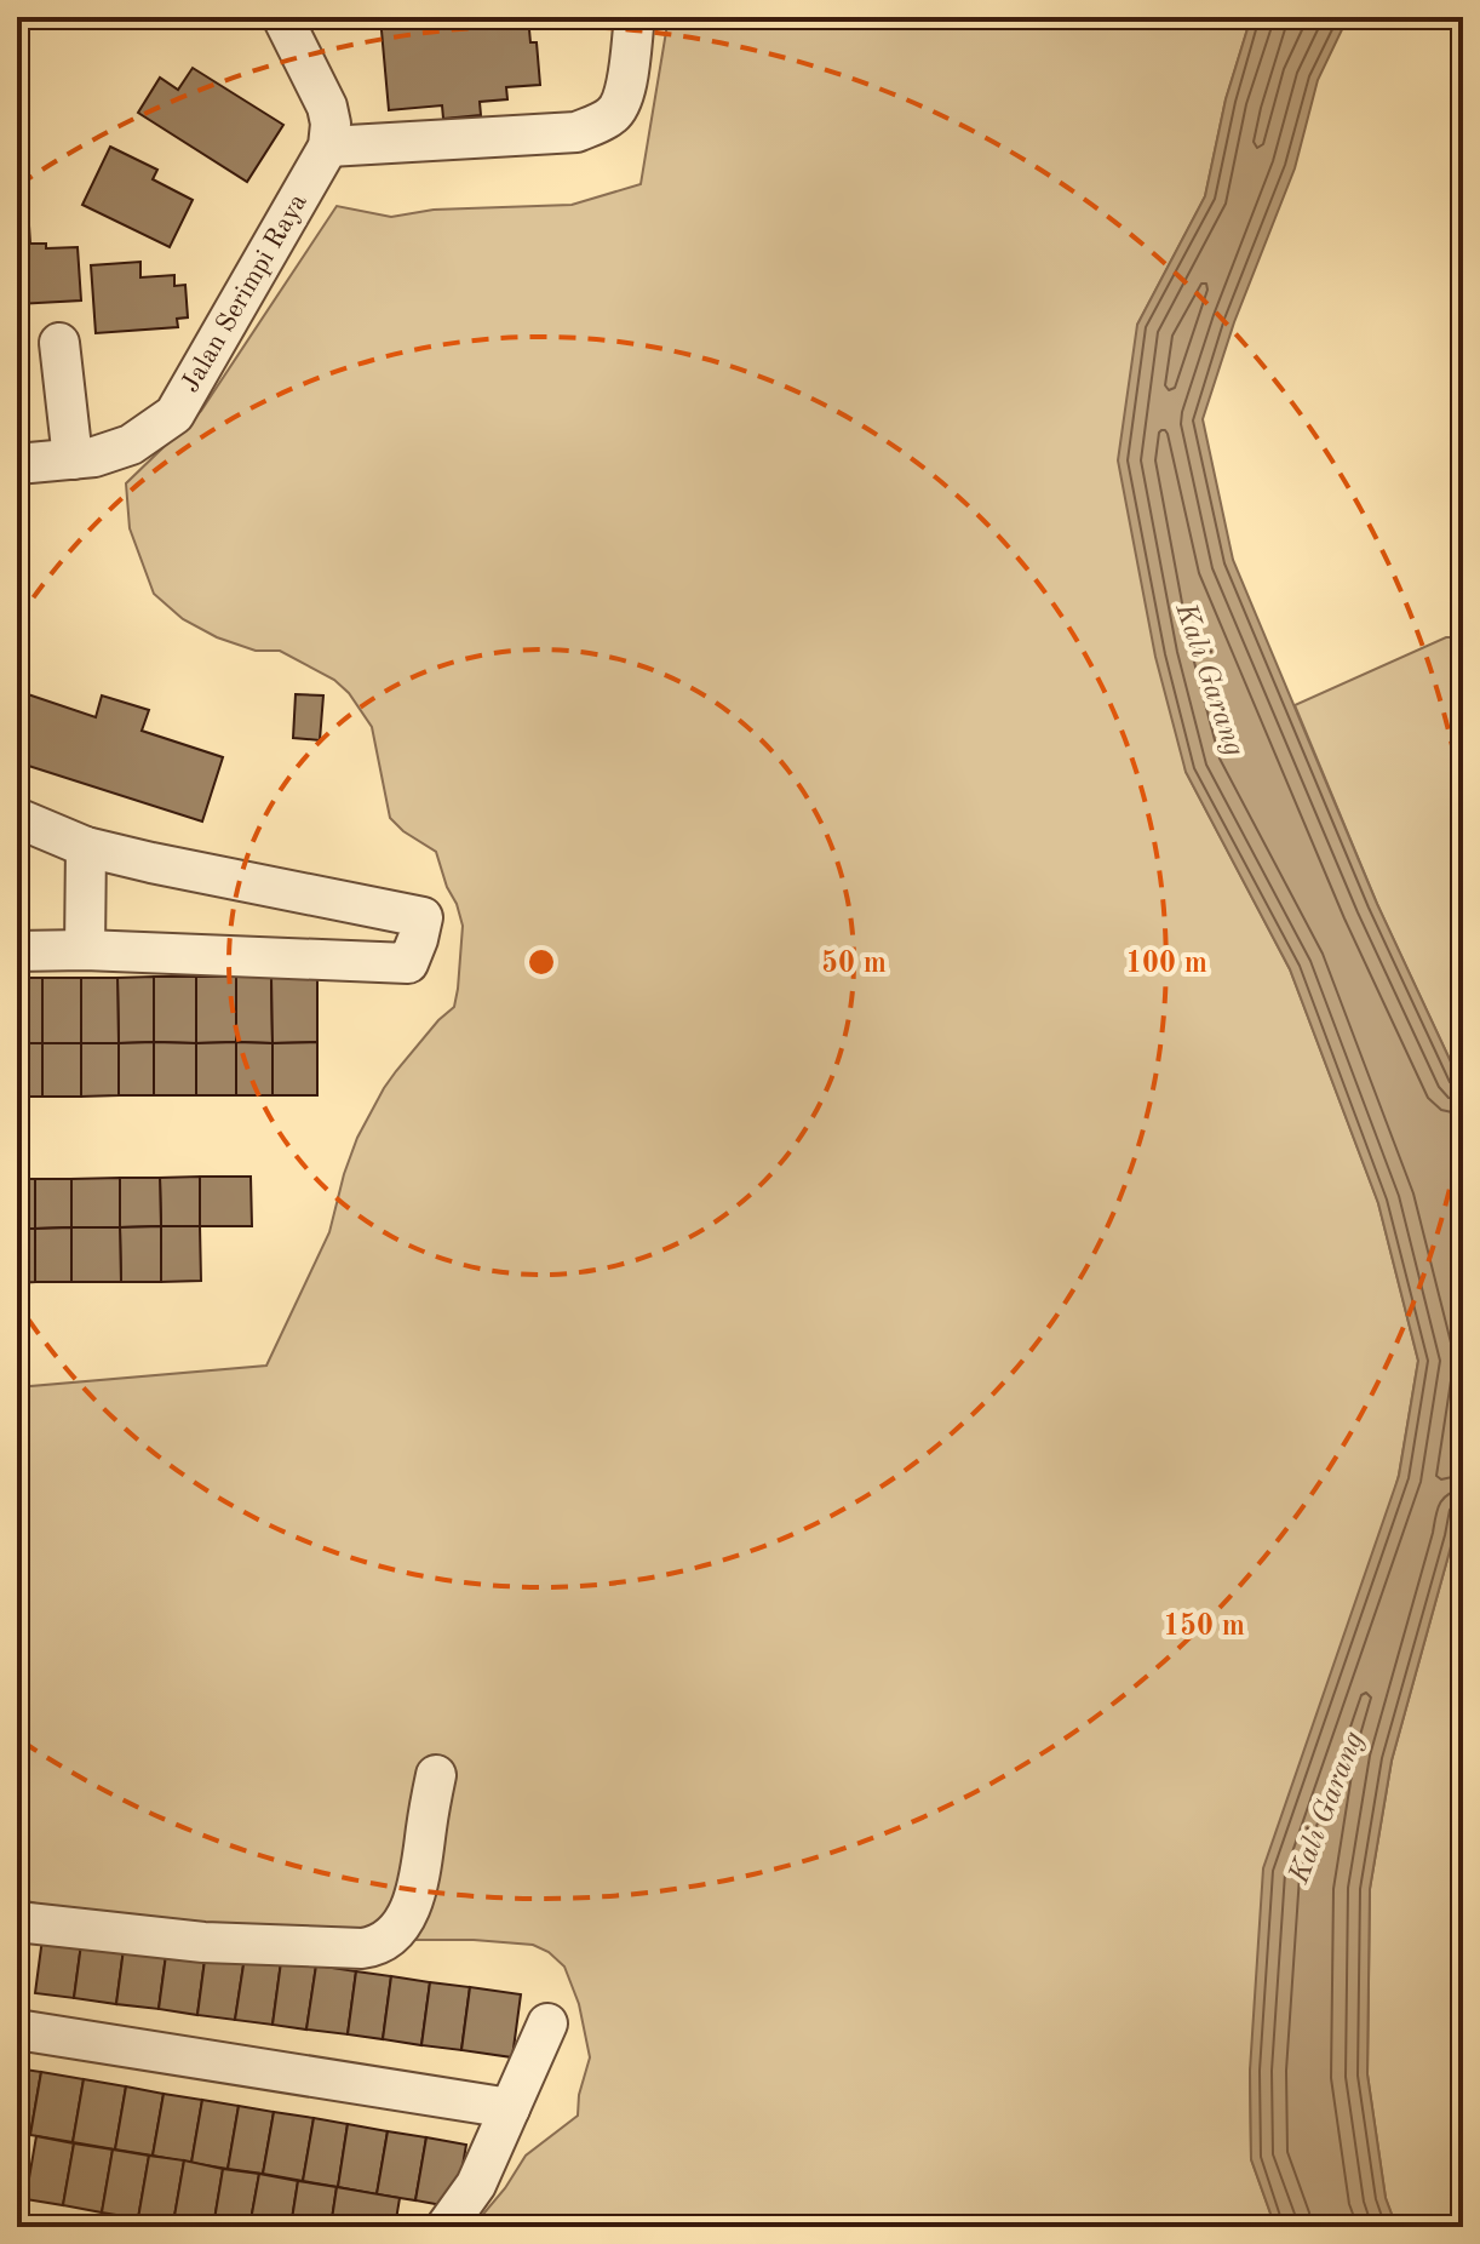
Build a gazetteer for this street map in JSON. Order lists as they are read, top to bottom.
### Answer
{
  "streets": {
    "street": ["Jalan Serimpi Raya"]
  },
  "water": ["Kali Garang"],
  "rings": ["50 m", "100 m", "150 m"]
}
